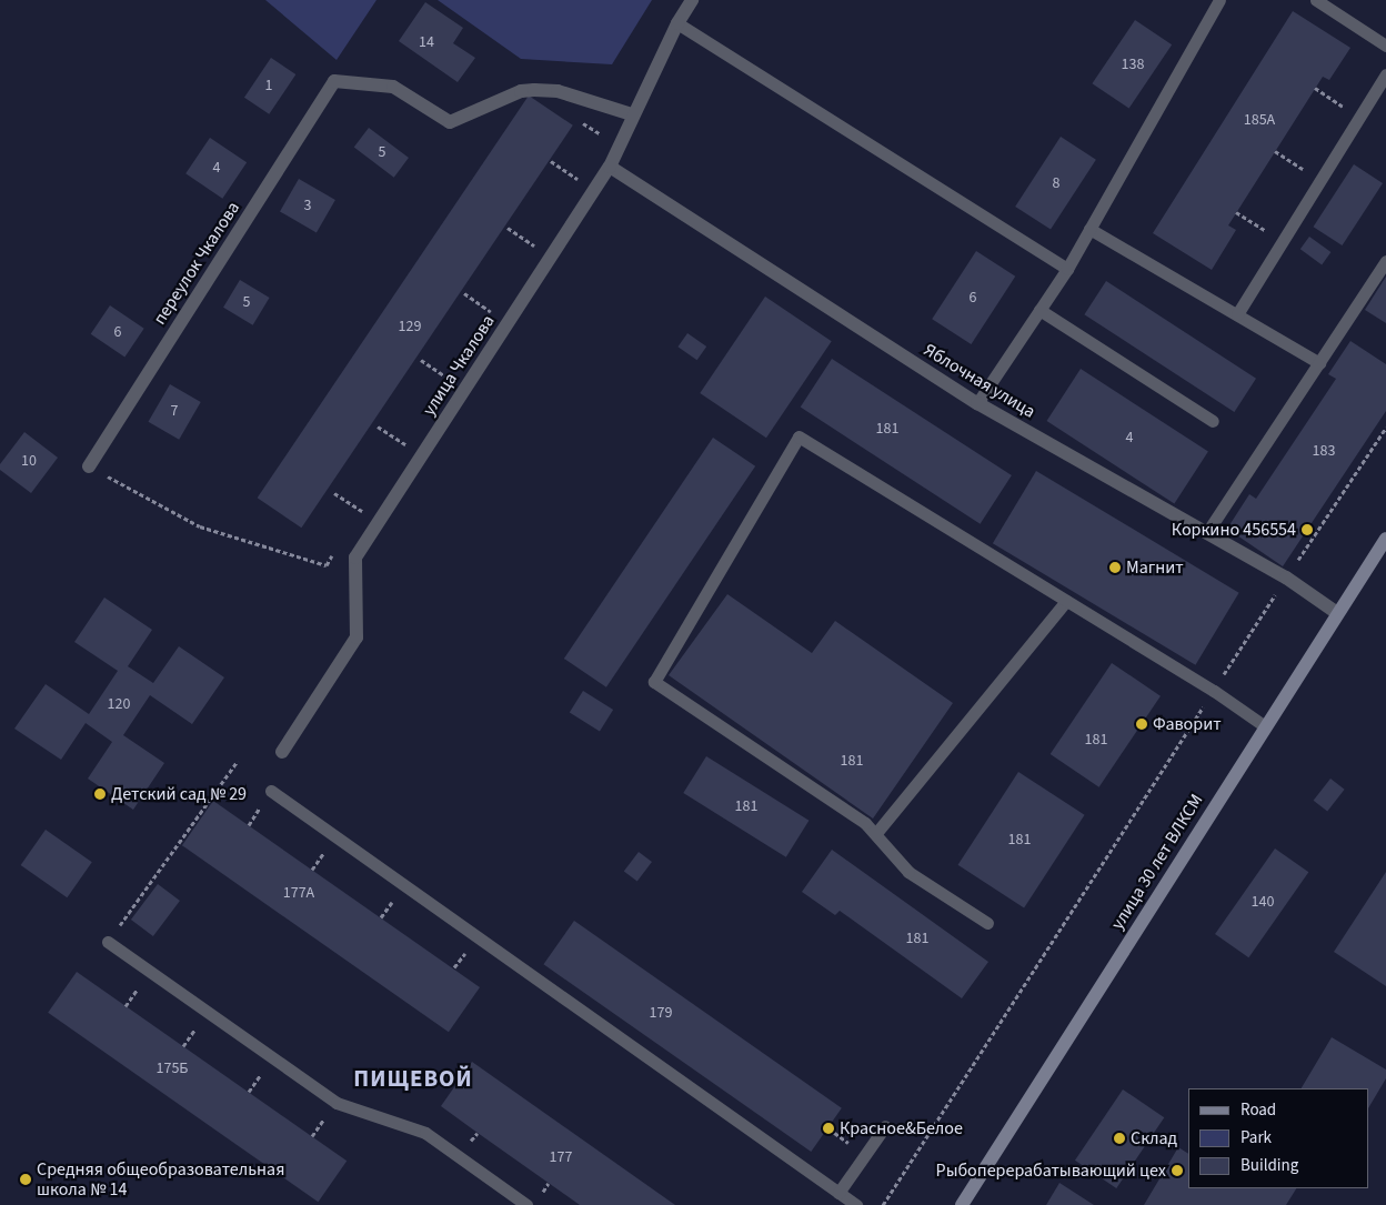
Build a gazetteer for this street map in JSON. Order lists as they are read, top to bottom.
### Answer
{
  "streets": {
    "main road": ["улица 30 лет ВЛКСМ"],
    "street": ["переулок Чкалова", "улица Чкалова", "Яблочная улица"]
  },
  "crossings": [
    ["переулок Чкалова", "улица Чкалова"],
    ["улица Чкалова", "Яблочная улица"],
    ["Яблочная улица", "улица 30 лет ВЛКСМ"]
  ],
  "districts": ["ПИЩЕВОЙ"],
  "places": [
    "Коркино 456554",
    "Магнит",
    "Фаворит",
    "Детский сад № 29",
    "Красное&Белое",
    "Склад",
    "Рыбоперерабатывающий цех",
    "Средняя общеобразовательная школа № 14"
  ],
  "house_numbers": [
    "14",
    "138",
    "1",
    "185А",
    "5",
    "4",
    "8",
    "3",
    "6",
    "5",
    "129",
    "6",
    "7",
    "181",
    "4",
    "183",
    "10",
    "120",
    "181",
    "181",
    "181",
    "181",
    "177А",
    "140",
    "181",
    "179",
    "175Б",
    "177"
  ],
  "legend": ["Road", "Park", "Building"]
}
